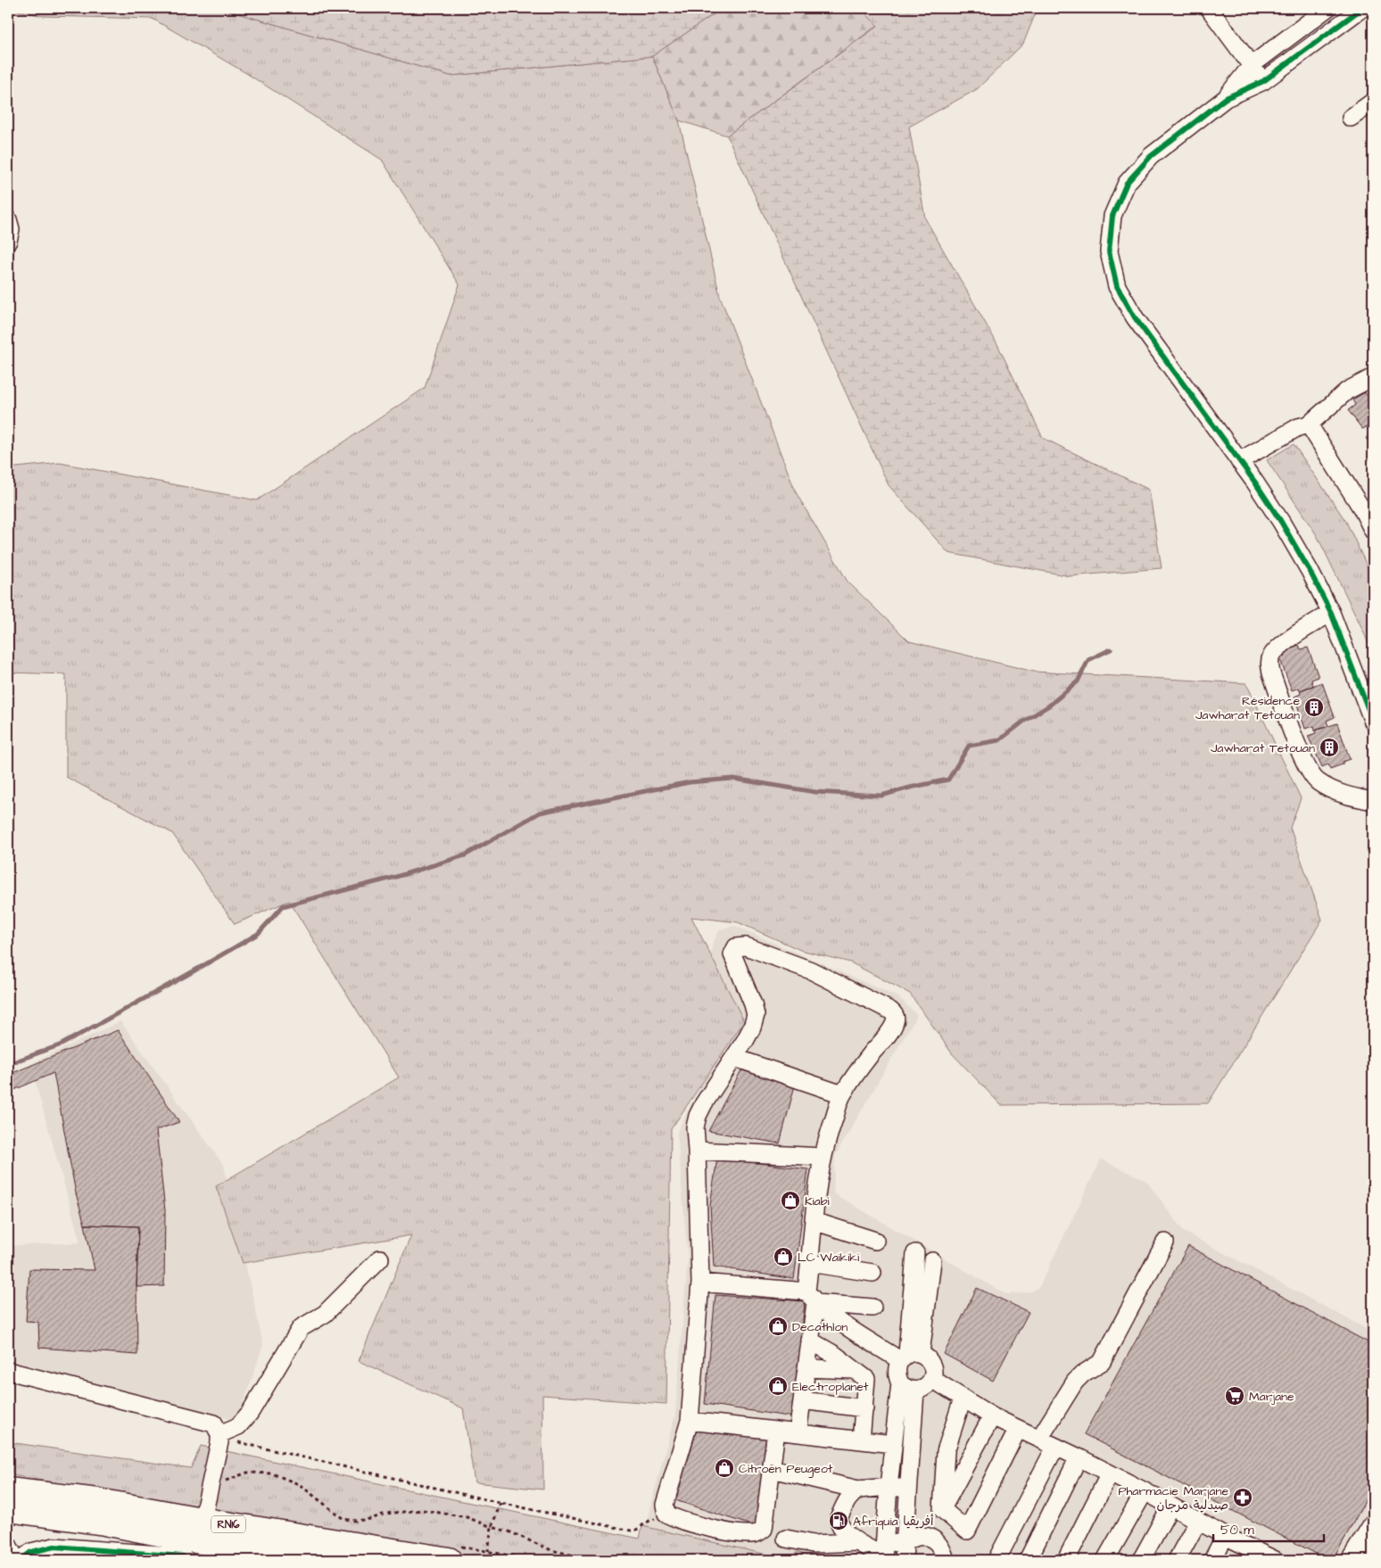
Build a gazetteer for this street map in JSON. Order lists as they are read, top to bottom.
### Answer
{
  "streets": {
    "highway": ["RN16"]
  },
  "places": {
    "building": ["Résidence Jawharat Tetouan", "Jawharat Tetouan"],
    "shop": [
      "Kiabi",
      "LC Waikiki",
      "Decathlon",
      "Electroplanet",
      "Citroën Peugeot"
    ],
    "supermarket": ["Marjane"],
    "pharmacy": ["Pharmacie Marjane صيدلية مرجان"],
    "fuel station": ["Afriquia أفريقيا"]
  },
  "scale_bar": "50 m"
}
